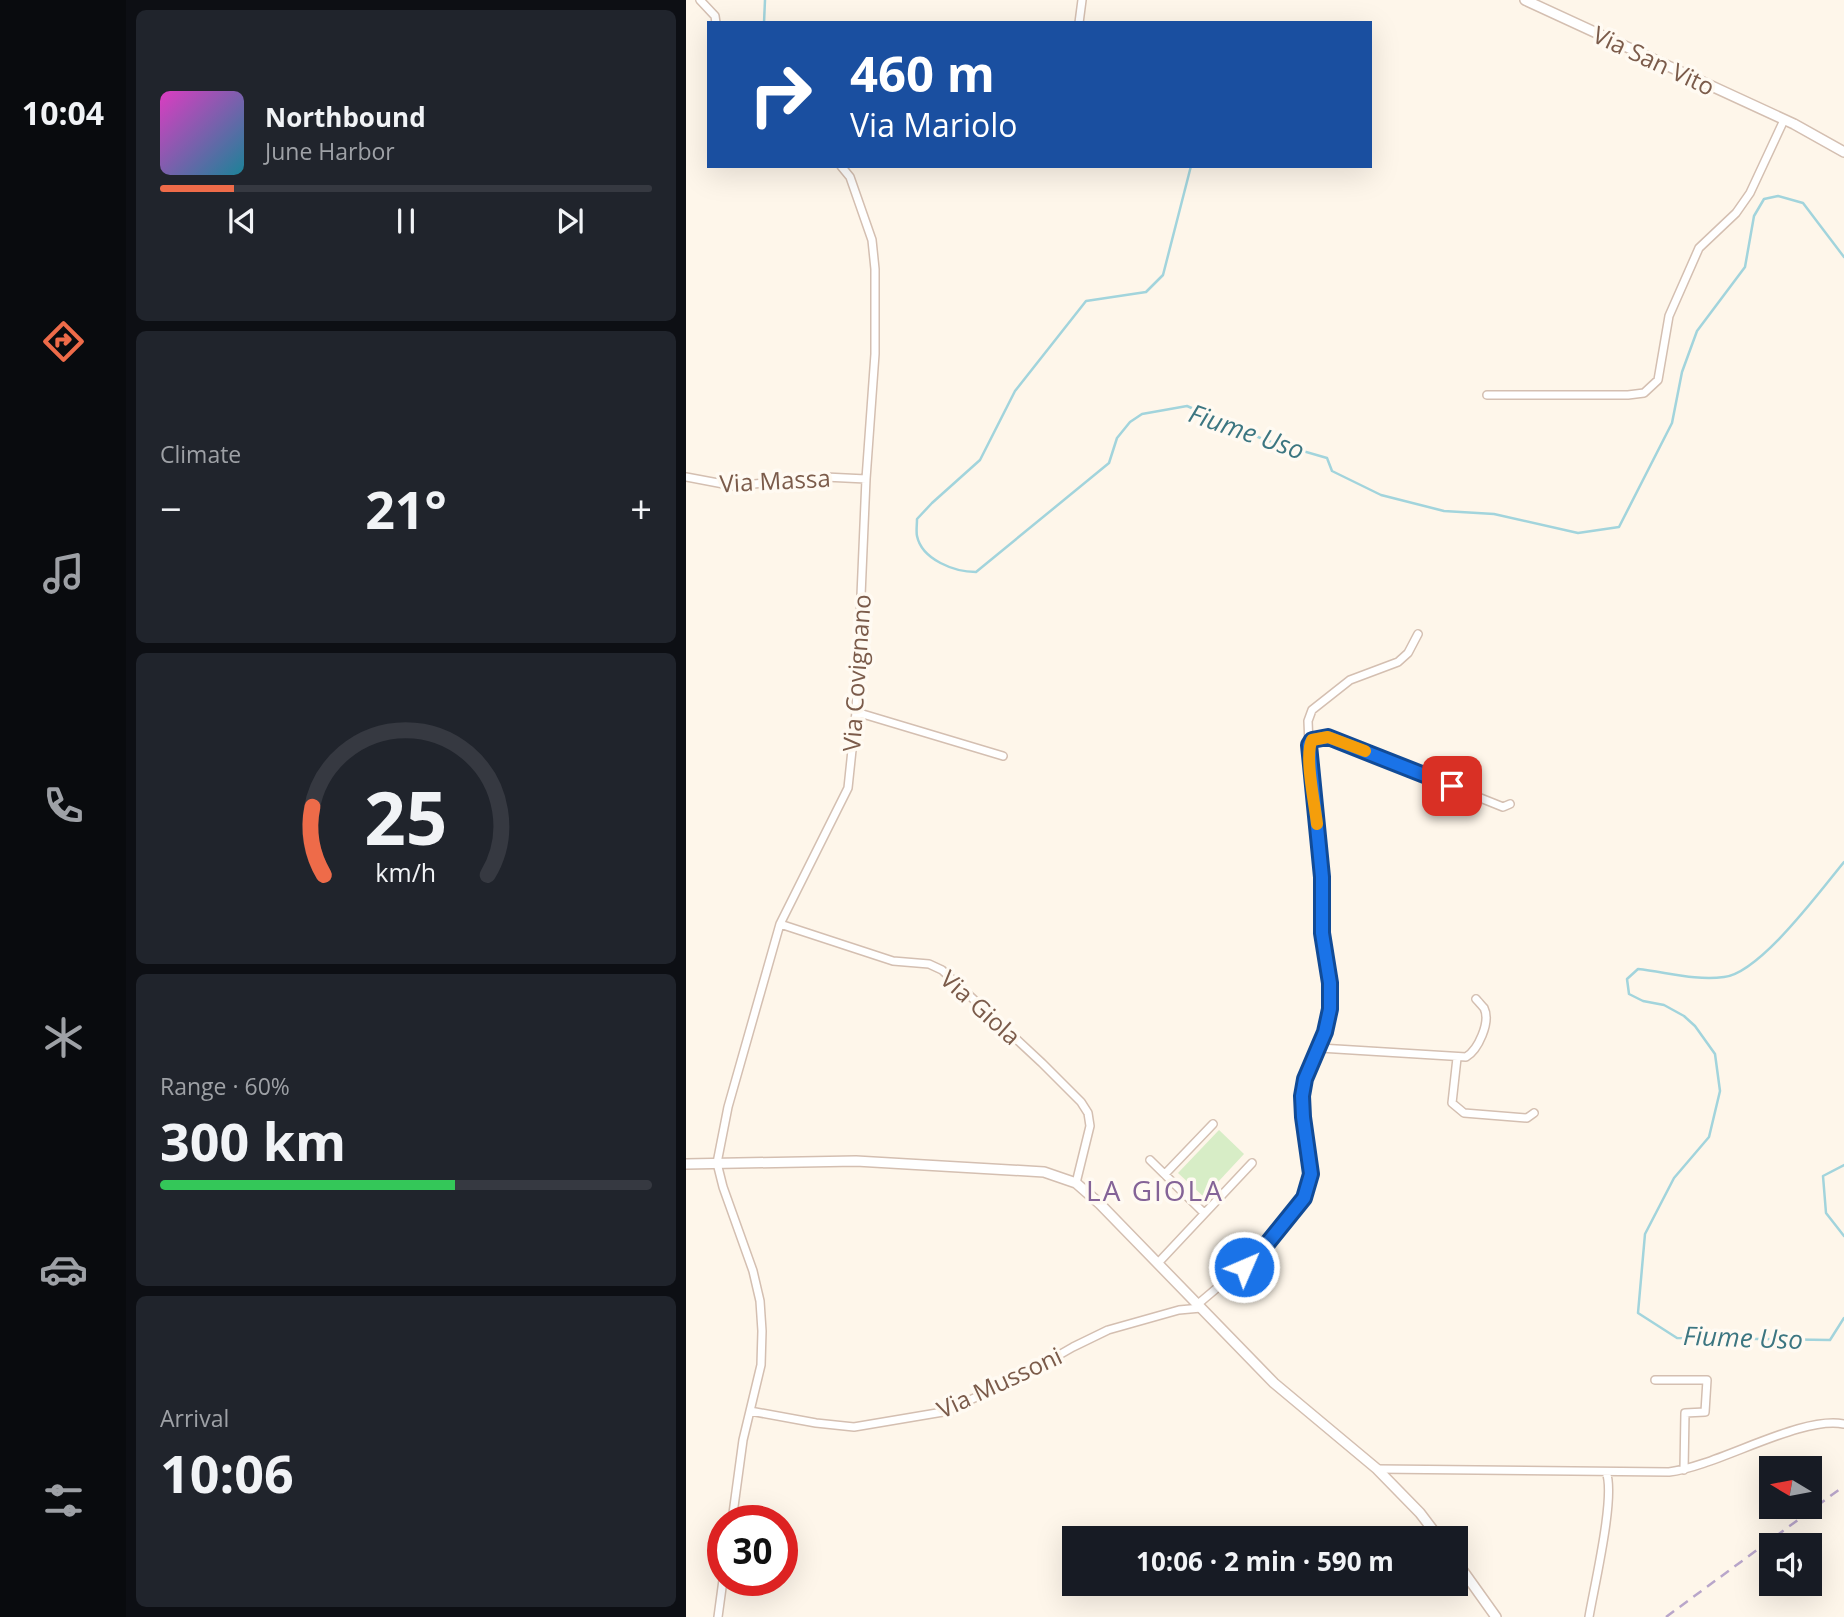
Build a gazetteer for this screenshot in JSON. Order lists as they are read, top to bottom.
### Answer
{
  "streets": {
    "street": [
      "Via San Vito",
      "Via Massa",
      "Via Covignano",
      "Via Giola",
      "Via Mussoni"
    ]
  },
  "crossings": [
    ["Via Massa", "Via Covignano"],
    ["Via Covignano", "Via Giola"]
  ],
  "districts": ["LA GIOLA"],
  "water": ["Fiume Uso"],
  "north": "left",
  "page": {
    "tabs": "10:04",
    "turn": ["460 m", "Via Mariolo"],
    "song": ["Northbound", "June Harbor"],
    "tile": [
      "Climate",
      ["Range · 60%", "300 km"],
      ["Arrival", "10:06"]
    ],
    "heat": ["−", "21°", "+"],
    "limit": "30",
    "trip": "10:06 · 2 min · 590 m",
    "gauge": ["25", "km/h"]
  }
}
